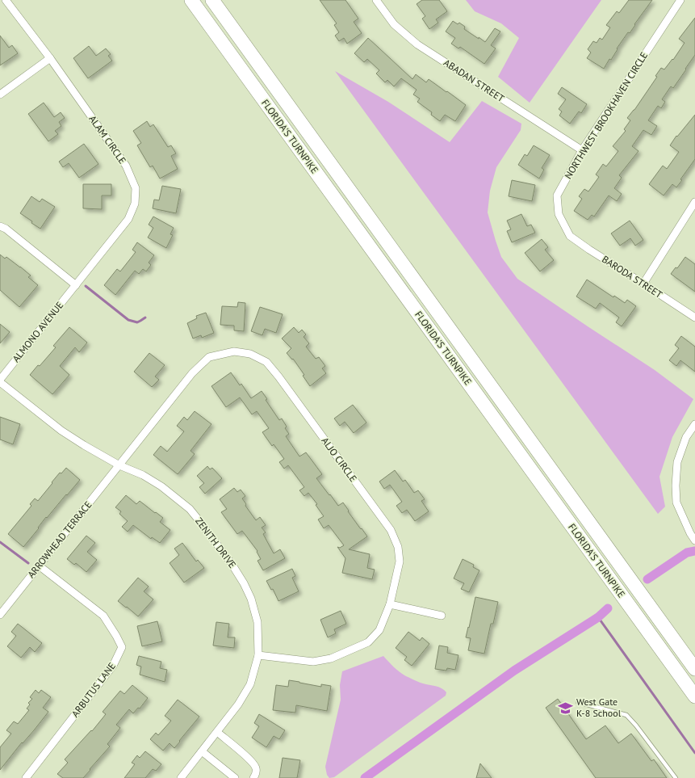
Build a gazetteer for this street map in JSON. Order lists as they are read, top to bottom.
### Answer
{
  "streets": {
    "highway": ["FLORIDA'S TURNPIKE"],
    "street": [
      "ABADAN STREET",
      "NORTHWEST BROOKHAVEN CIRCLE",
      "ALAM CIRCLE",
      "BARODA STREET",
      "ALMONO AVENUE",
      "ALJO CIRCLE",
      "ARROWHEAD TERRACE",
      "ZENITH DRIVE",
      "ARBUTUS LANE"
    ]
  },
  "crossings": [
    ["ABADAN STREET", "NORTHWEST BROOKHAVEN CIRCLE"],
    ["NORTHWEST BROOKHAVEN CIRCLE", "BARODA STREET"],
    ["ALAM CIRCLE", "ALMONO AVENUE"],
    ["ALJO CIRCLE", "ARROWHEAD TERRACE"],
    ["ALJO CIRCLE", "ZENITH DRIVE"],
    ["ARROWHEAD TERRACE", "ZENITH DRIVE"],
    ["ARROWHEAD TERRACE", "ARBUTUS LANE"]
  ],
  "places": {
    "school or university": ["West Gate K-8 School"]
  }
}
